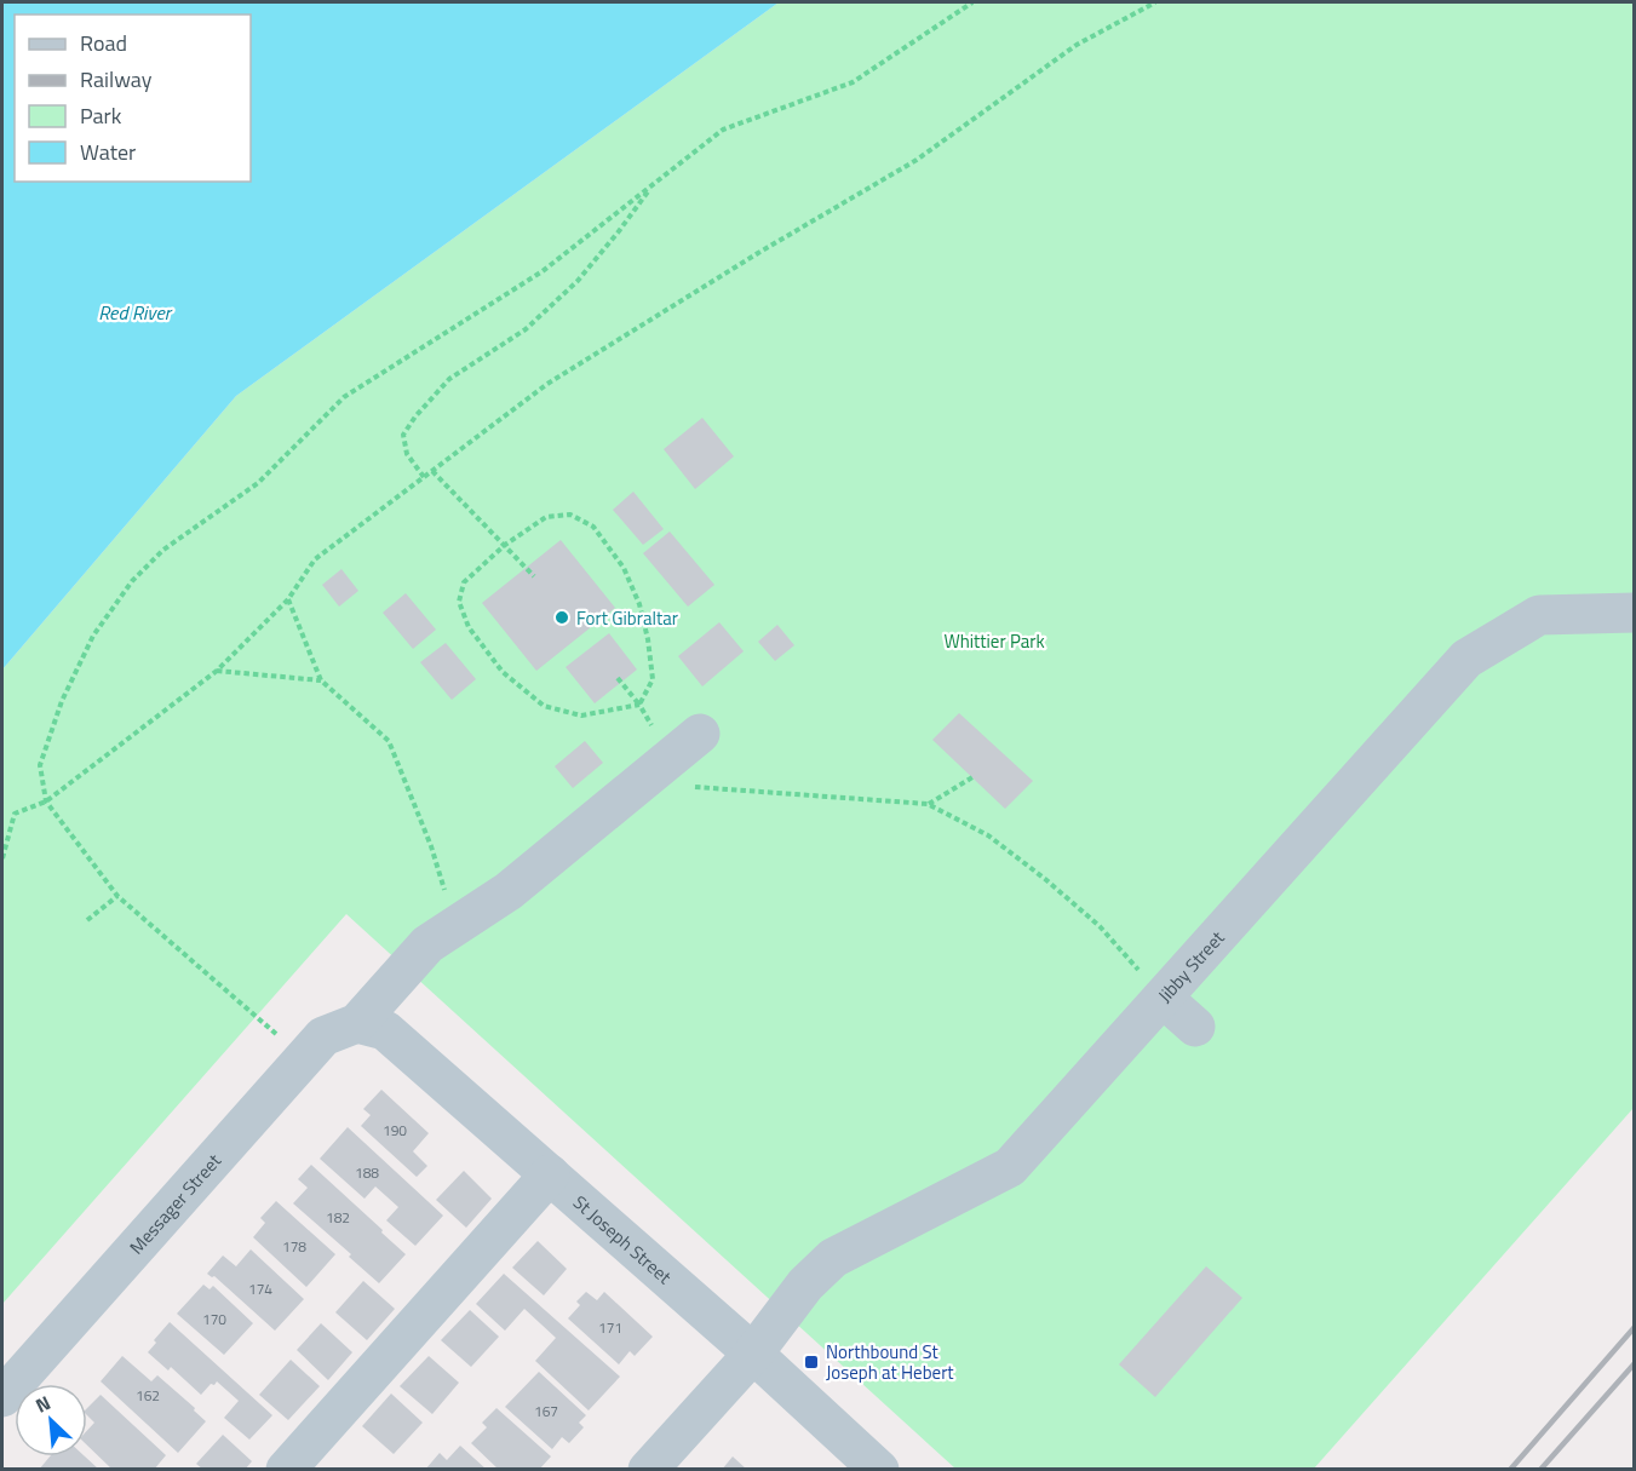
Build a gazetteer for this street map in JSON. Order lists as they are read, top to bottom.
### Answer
{
  "streets": {
    "street": ["Jibby Street", "Messager Street", "St Joseph Street"]
  },
  "crossings": [
    ["Jibby Street", "St Joseph Street"],
    ["Messager Street", "St Joseph Street"]
  ],
  "water": ["Red River"],
  "parks": ["Whittier Park"],
  "places": {
    "other": ["Fort Gibraltar"],
    "transit": ["Northbound St Joseph at Hebert"]
  },
  "house_numbers": [
    "190",
    "188",
    "182",
    "178",
    "174",
    "170",
    "171",
    "162",
    "167"
  ],
  "legend": [
    "Road",
    "Railway",
    "Park",
    "Water"
  ],
  "north": "top left"
}
